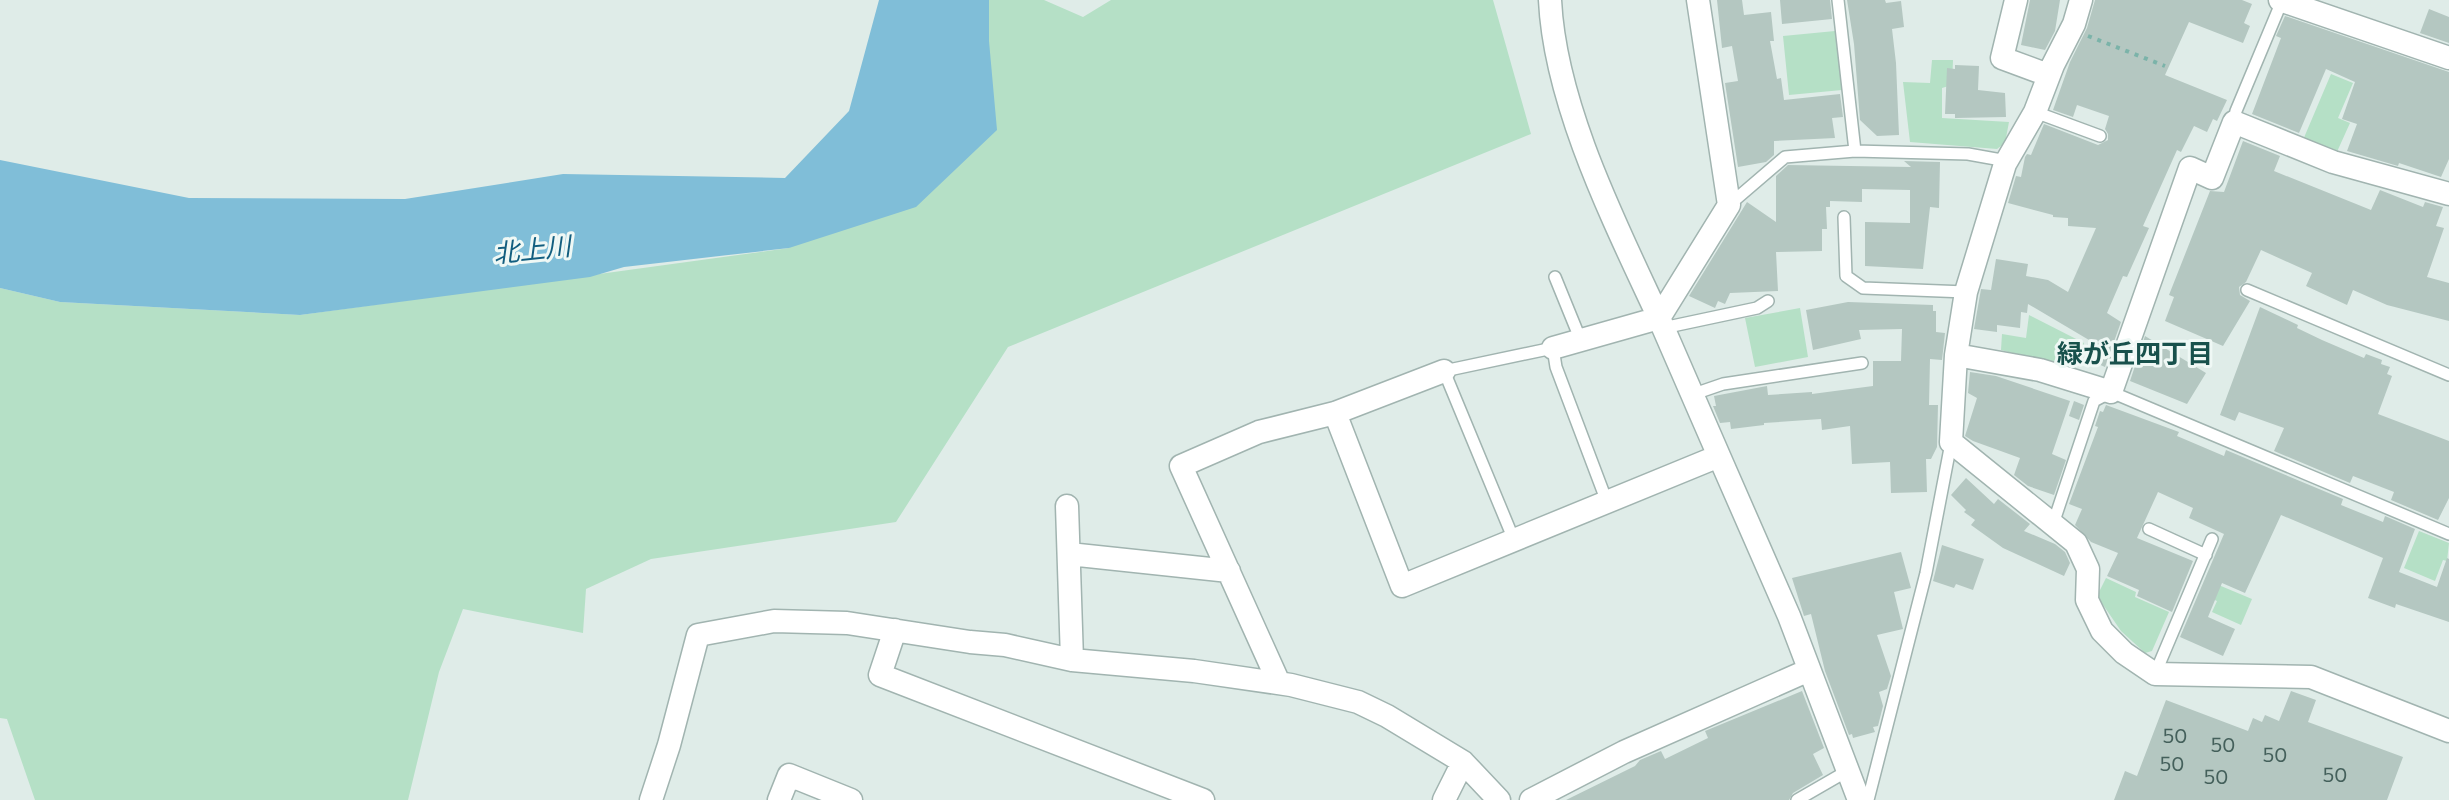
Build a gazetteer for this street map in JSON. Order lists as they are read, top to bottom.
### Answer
{
  "districts": ["緑が丘四丁目"],
  "water": ["北上川"],
  "house_numbers": [
    "50",
    "50",
    "50",
    "50",
    "50",
    "50"
  ]
}
